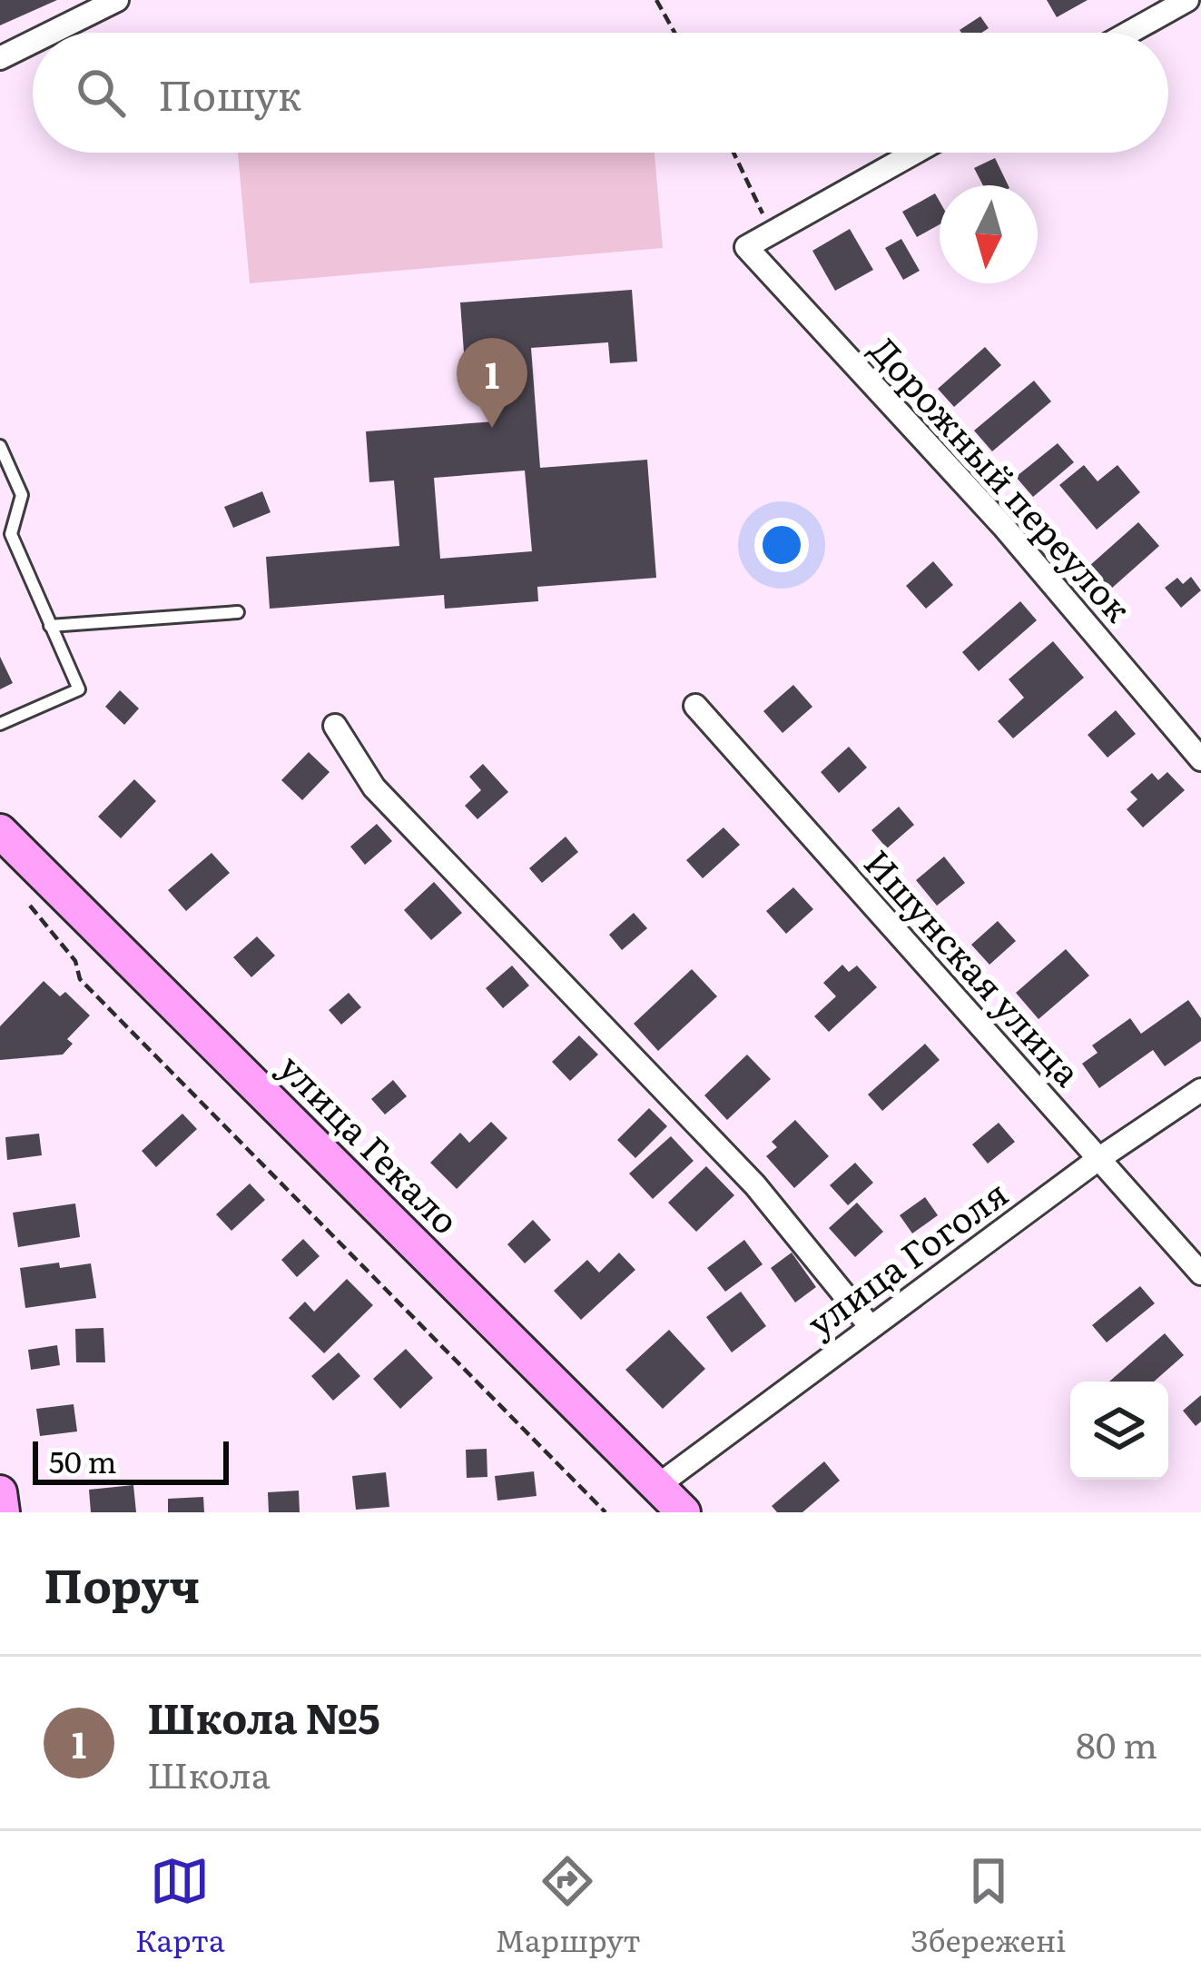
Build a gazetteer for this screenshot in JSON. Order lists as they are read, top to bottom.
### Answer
{
  "streets": {
    "main road": ["улица Гекало"],
    "street": ["Дорожный переулок", "Ишунская улица", "улица Гоголя"]
  },
  "crossings": [
    ["Ишунская улица", "улица Гоголя"],
    ["улица Гекало", "улица Гоголя"]
  ],
  "scale_bar": "50 m",
  "north": "bottom",
  "page": {
    "search": "Пошук",
    "pins": "1",
    "scale": "50 m",
    "heading": "Поруч",
    "list": [
      {
        "mark": "1",
        "name": "Школа №5",
        "note": "Школа",
        "value": "80 m"
      }
    ],
    "nav": ["Карта", "Маршрут", "Збережені"]
  }
}
